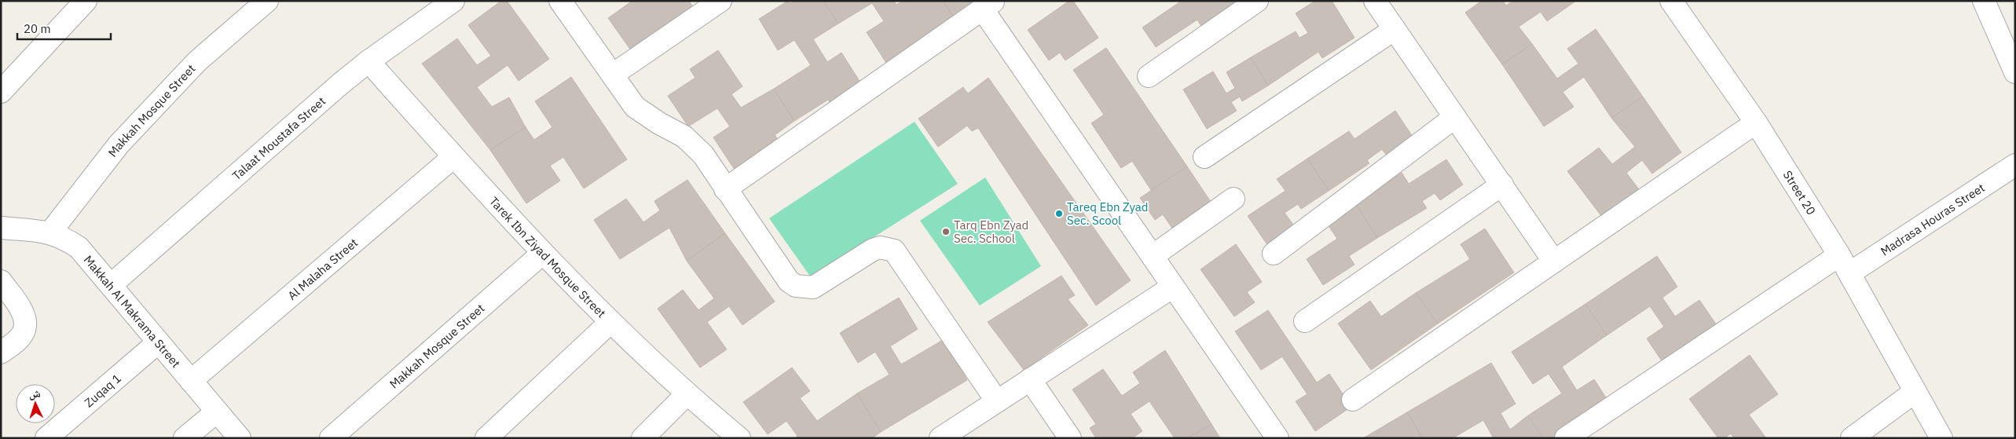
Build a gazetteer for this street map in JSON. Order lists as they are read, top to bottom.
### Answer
{
  "streets": {
    "street": [
      "Makkah Mosque Street",
      "Talaat Moustafa Street",
      "Street 20",
      "Madrasa Houras Street",
      "Tarek Ibn Ziyad Mosque Street",
      "Al Malaha Street",
      "Makkah Al Makrama Street",
      "Zuqaq 1"
    ]
  },
  "crossings": [
    ["Makkah Mosque Street", "Tarek Ibn Ziyad Mosque Street"],
    ["Makkah Mosque Street", "Makkah Al Makrama Street"],
    ["Talaat Moustafa Street", "Tarek Ibn Ziyad Mosque Street"],
    ["Talaat Moustafa Street", "Makkah Al Makrama Street"],
    ["Street 20", "Madrasa Houras Street"],
    ["Tarek Ibn Ziyad Mosque Street", "Al Malaha Street"],
    ["Al Malaha Street", "Makkah Al Makrama Street"],
    ["Makkah Al Makrama Street", "Zuqaq 1"]
  ],
  "places": ["Tareq Ebn Zyad Sec. Scool", "Tarq Ebn Zyad Sec. School"],
  "scale_bar": "20 m",
  "north": "top"
}
